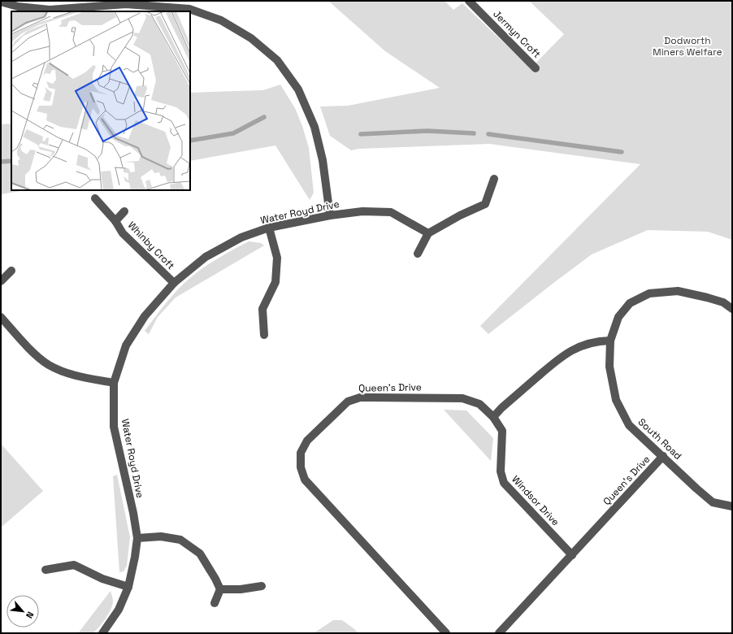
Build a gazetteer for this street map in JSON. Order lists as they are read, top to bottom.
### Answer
{
  "streets": {
    "street": [
      "Jermyn Croft",
      "Water Royd Drive",
      "Whinby Croft",
      "Queen's Drive",
      "South Road",
      "Windsor Drive"
    ]
  },
  "crossings": [
    ["Water Royd Drive", "Whinby Croft"],
    ["Queen's Drive", "South Road"],
    ["Queen's Drive", "Windsor Drive"]
  ],
  "parks": ["Dodworth Miners Welfare"],
  "north": "bottom right"
}
